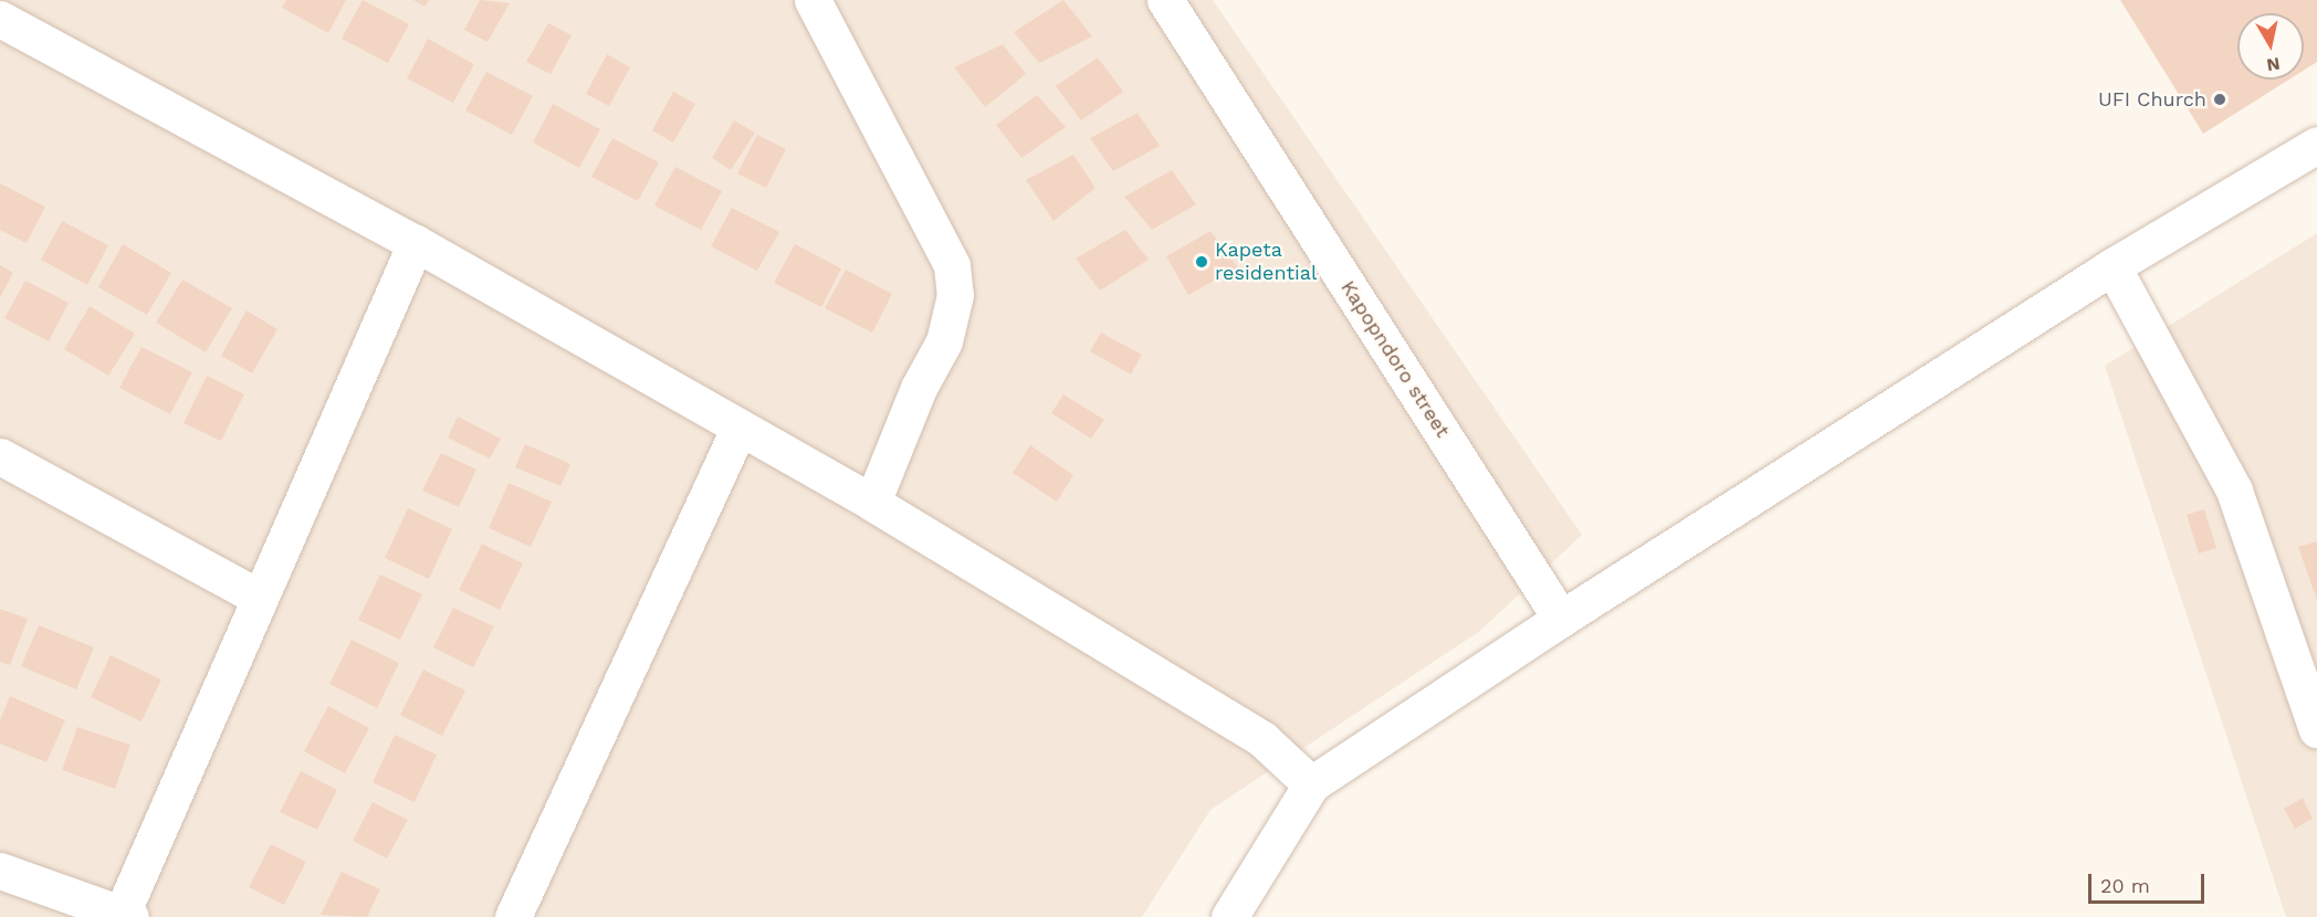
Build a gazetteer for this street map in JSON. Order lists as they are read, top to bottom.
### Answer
{
  "streets": {
    "street": ["Kapopndoro street"]
  },
  "places": ["UFI Church", "Kapeta residential"],
  "scale_bar": "20 m",
  "north": "bottom"
}
